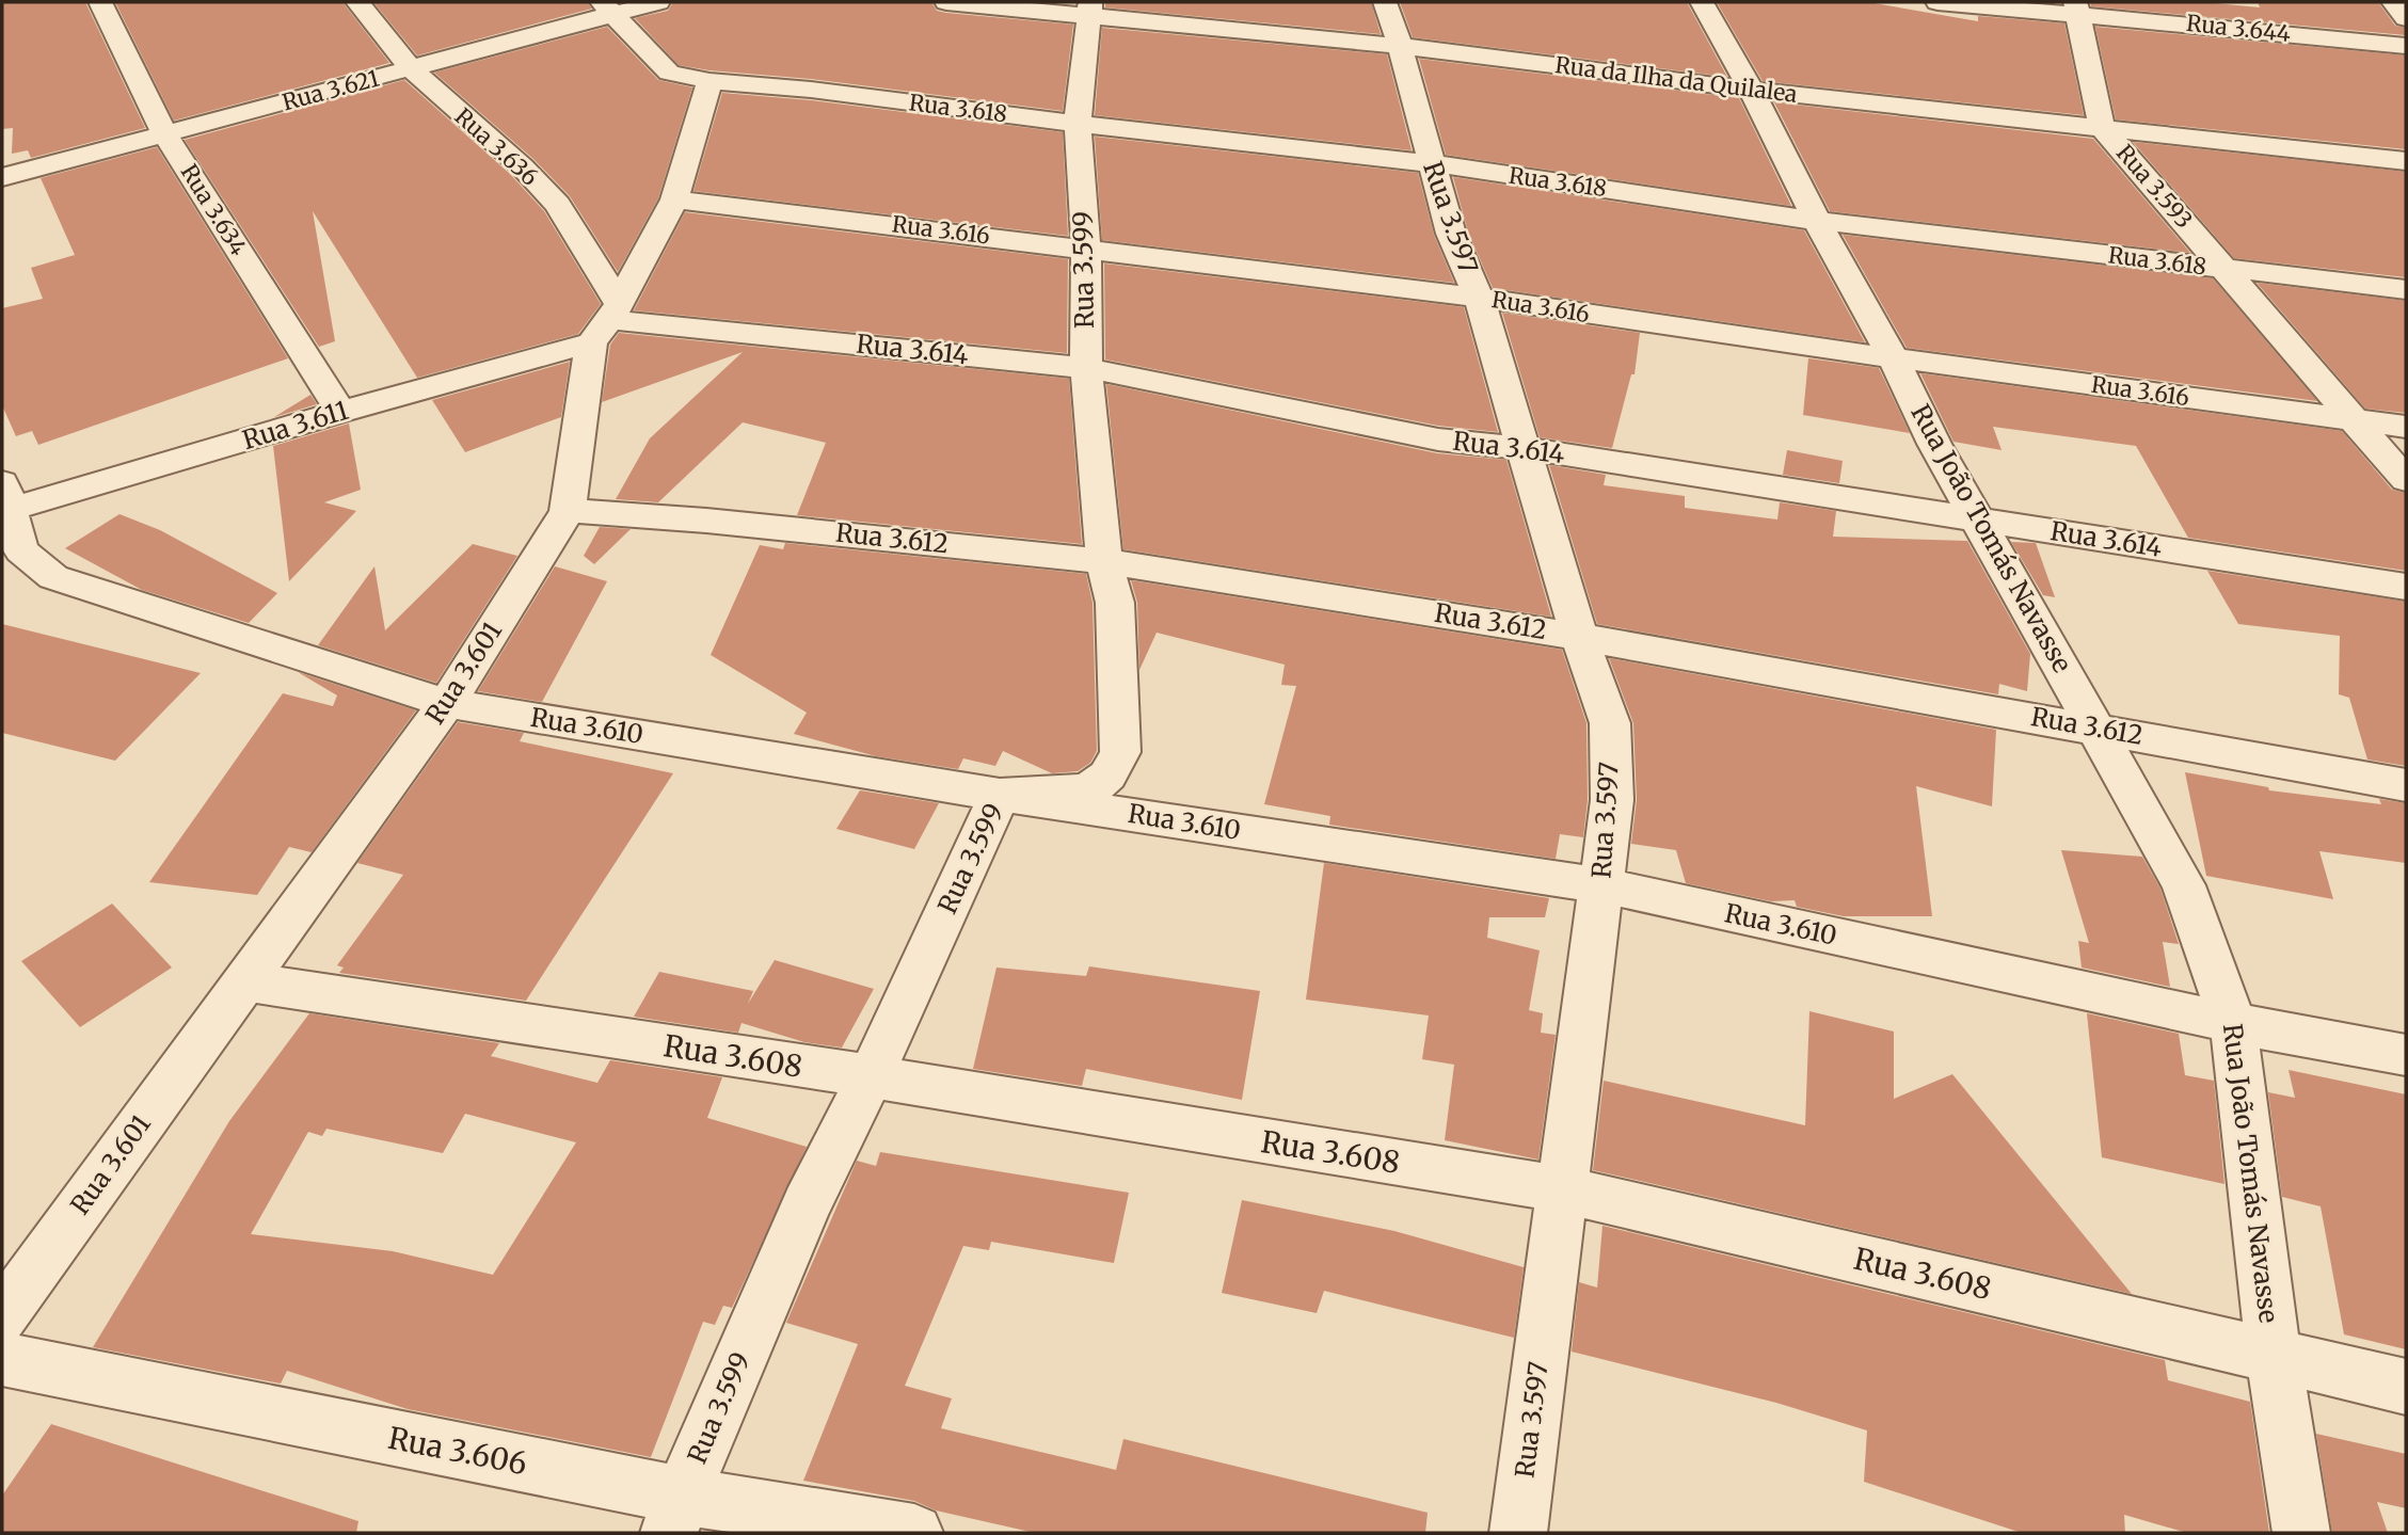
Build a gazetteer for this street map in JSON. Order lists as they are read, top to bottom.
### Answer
{
  "streets": {
    "street": [
      "Rua 3.644",
      "Rua da Ilha da Quilalea",
      "Rua 3.621",
      "Rua 3.618",
      "Rua 3.636",
      "Rua 3.593",
      "Rua 3.634",
      "Rua 3.597",
      "Rua 3.616",
      "Rua 3.599",
      "Rua 3.614",
      "Rua 3.611",
      "Rua 3.612",
      "Rua João Tomás Navasse",
      "Rua 3.601",
      "Rua 3.610",
      "Rua 3.608",
      "Rua 3.606"
    ]
  },
  "crossings": [
    ["Rua 3.644", "Rua 3.593"],
    ["Rua da Ilha da Quilalea", "Rua 3.593"],
    ["Rua da Ilha da Quilalea", "Rua 3.597"],
    ["Rua da Ilha da Quilalea", "Rua 3.599"],
    ["Rua da Ilha da Quilalea", "Rua João Tomás Navasse"],
    ["Rua 3.621", "Rua 3.636"],
    ["Rua 3.621", "Rua 3.634"],
    ["Rua 3.618", "Rua 3.593"],
    ["Rua 3.618", "Rua 3.597"],
    ["Rua 3.618", "Rua 3.599"],
    ["Rua 3.618", "Rua João Tomás Navasse"],
    ["Rua 3.618", "Rua 3.601"],
    ["Rua 3.636", "Rua 3.614"],
    ["Rua 3.636", "Rua 3.611"],
    ["Rua 3.636", "Rua 3.601"],
    ["Rua 3.593", "Rua 3.616"],
    ["Rua 3.634", "Rua 3.611"],
    ["Rua 3.597", "Rua 3.616"],
    ["Rua 3.597", "Rua 3.614"],
    ["Rua 3.597", "Rua 3.612"],
    ["Rua 3.597", "Rua 3.610"],
    ["Rua 3.597", "Rua 3.608"],
    ["Rua 3.616", "Rua 3.599"],
    ["Rua 3.616", "Rua João Tomás Navasse"],
    ["Rua 3.616", "Rua 3.601"],
    ["Rua 3.599", "Rua 3.614"],
    ["Rua 3.599", "Rua 3.612"],
    ["Rua 3.599", "Rua 3.610"],
    ["Rua 3.599", "Rua 3.608"],
    ["Rua 3.599", "Rua 3.606"],
    ["Rua 3.614", "Rua 3.611"],
    ["Rua 3.614", "Rua João Tomás Navasse"],
    ["Rua 3.614", "Rua 3.601"],
    ["Rua 3.611", "Rua 3.601"],
    ["Rua 3.611", "Rua 3.610"],
    ["Rua 3.612", "Rua João Tomás Navasse"],
    ["Rua 3.612", "Rua 3.601"],
    ["Rua João Tomás Navasse", "Rua 3.610"],
    ["Rua João Tomás Navasse", "Rua 3.608"],
    ["Rua 3.601", "Rua 3.610"],
    ["Rua 3.601", "Rua 3.608"]
  ]
}
